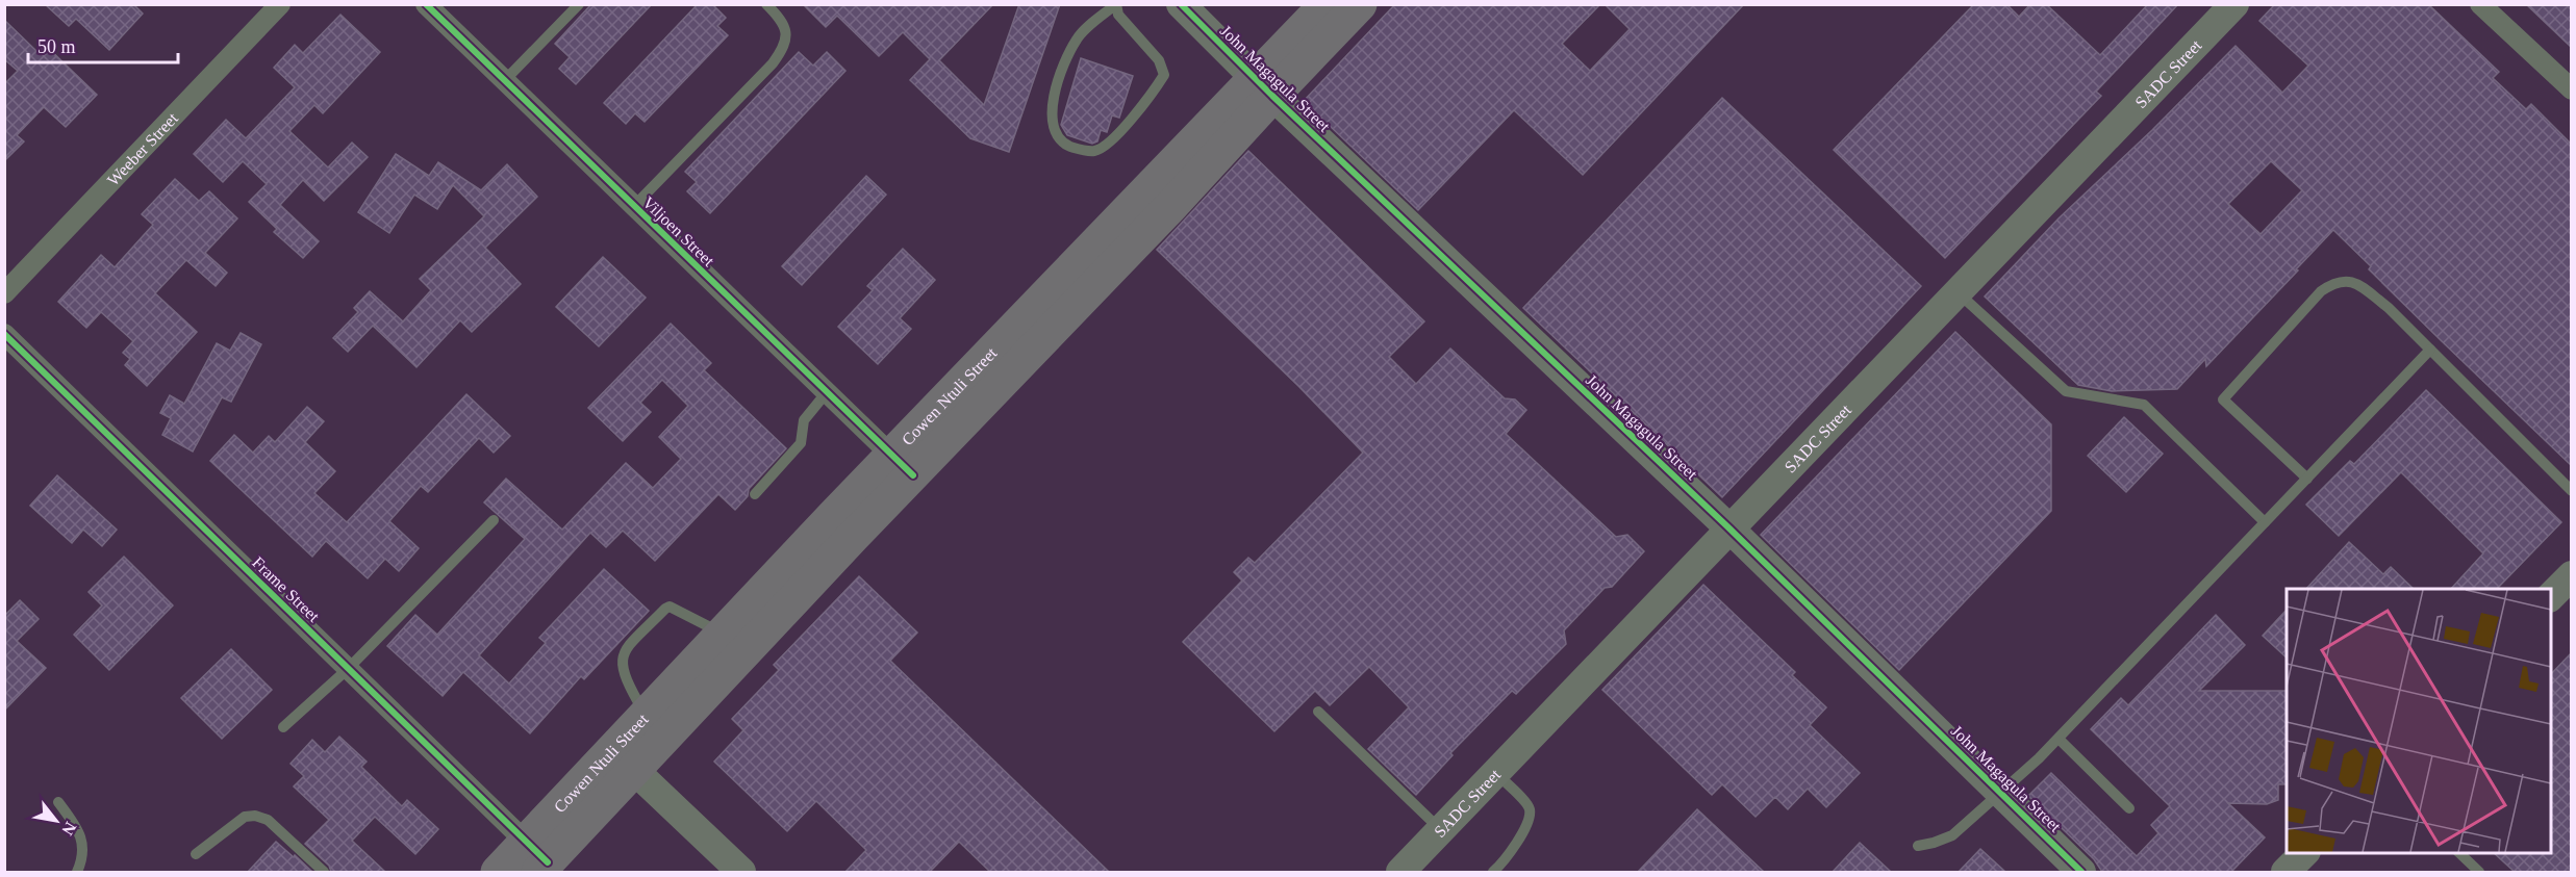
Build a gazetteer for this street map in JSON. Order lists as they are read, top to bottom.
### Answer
{
  "streets": {
    "highway": ["Cowen Ntuli Street"],
    "main road": ["SADC Street", "John Magagula Street"],
    "street": ["Weeber Street", "Viljoen Street", "Frame Street"]
  },
  "crossings": [
    ["SADC Street", "John Magagula Street"],
    ["John Magagula Street", "Cowen Ntuli Street"],
    ["Viljoen Street", "Cowen Ntuli Street"],
    ["Cowen Ntuli Street", "Frame Street"]
  ],
  "scale_bar": "50 m",
  "north": "bottom right"
}
